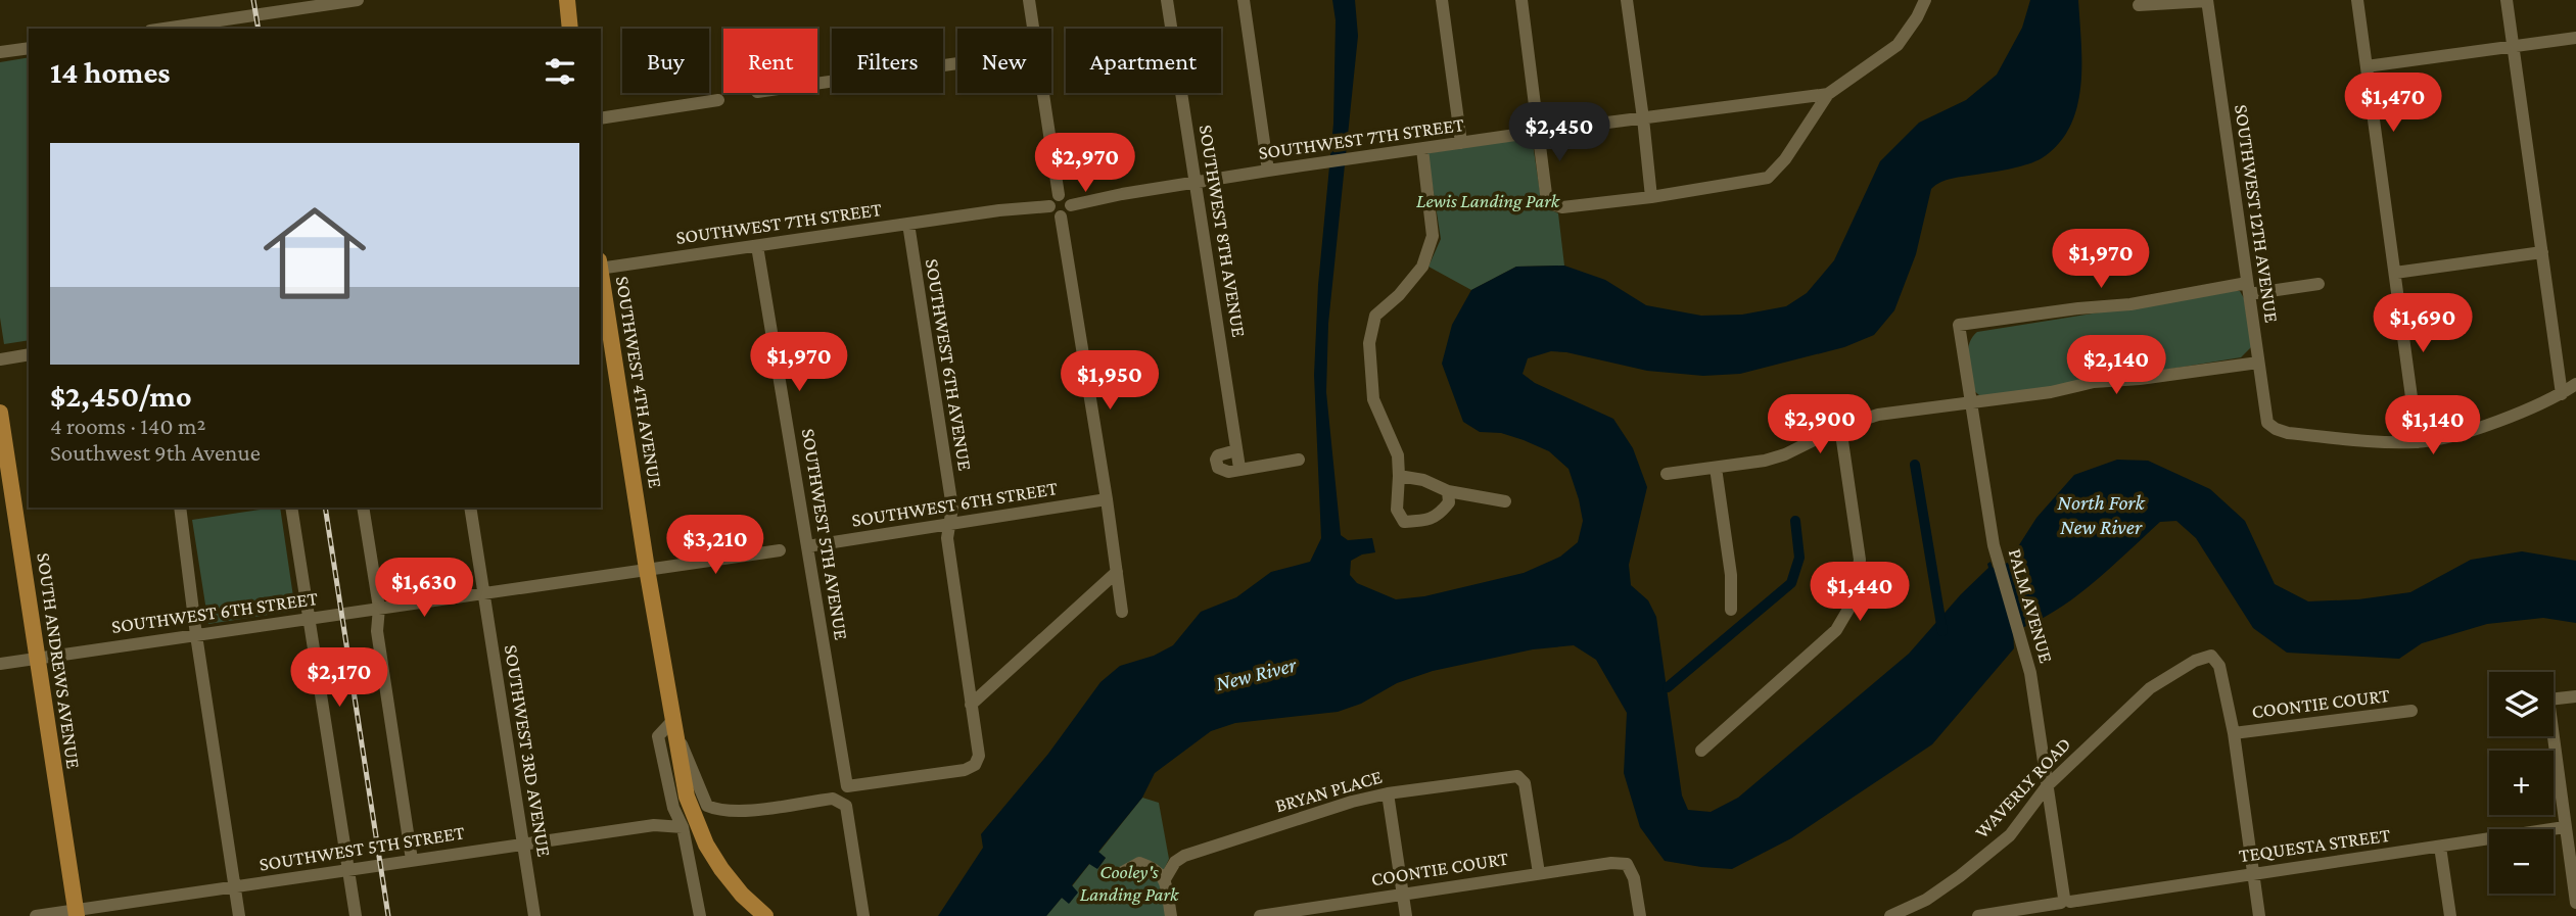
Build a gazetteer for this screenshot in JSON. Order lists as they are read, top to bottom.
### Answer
{
  "streets": {
    "main road": ["SOUTHWEST 4TH AVENUE", "SOUTH ANDREWS AVENUE"],
    "street": [
      "SOUTHWEST 7TH STREET",
      "SOUTHWEST 12TH AVENUE",
      "SOUTHWEST 8TH AVENUE",
      "SOUTHWEST 6TH AVENUE",
      "SOUTHWEST 6TH STREET",
      "SOUTHWEST 5TH AVENUE",
      "PALM AVENUE",
      "COONTIE COURT",
      "SOUTHWEST 3RD AVENUE",
      "WAVERLY ROAD",
      "BRYAN PLACE",
      "TEQUESTA STREET",
      "SOUTHWEST 5TH STREET"
    ]
  },
  "crossings": [
    ["SOUTHWEST 7TH STREET", "SOUTHWEST 8TH AVENUE"],
    ["SOUTHWEST 7TH STREET", "SOUTHWEST 6TH AVENUE"],
    ["SOUTHWEST 7TH STREET", "SOUTHWEST 5TH AVENUE"],
    ["SOUTHWEST 12TH AVENUE", "PALM AVENUE"],
    ["SOUTHWEST 6TH AVENUE", "SOUTHWEST 6TH STREET"],
    ["SOUTHWEST 6TH AVENUE", "SOUTHWEST 5TH AVENUE"],
    ["SOUTHWEST 4TH AVENUE", "SOUTHWEST 6TH STREET"],
    ["SOUTHWEST 4TH AVENUE", "SOUTHWEST 5TH STREET"],
    ["SOUTHWEST 6TH STREET", "SOUTHWEST 5TH AVENUE"],
    ["SOUTHWEST 6TH STREET", "SOUTH ANDREWS AVENUE"],
    ["SOUTHWEST 6TH STREET", "SOUTHWEST 3RD AVENUE"],
    ["PALM AVENUE", "WAVERLY ROAD"],
    ["PALM AVENUE", "TEQUESTA STREET"],
    ["SOUTH ANDREWS AVENUE", "SOUTHWEST 5TH STREET"],
    ["COONTIE COURT", "WAVERLY ROAD"],
    ["COONTIE COURT", "BRYAN PLACE"],
    ["SOUTHWEST 3RD AVENUE", "SOUTHWEST 5TH STREET"]
  ],
  "water": ["North Fork New River", "New River"],
  "parks": ["Lewis Landing Park", "Cooley's Landing Park"],
  "page": {
    "chip": [
      "Buy",
      "Rent",
      "Filters",
      "New",
      "Apartment"
    ],
    "heading": "14 homes",
    "price": [
      "$1,470",
      "$2,450",
      "$2,970",
      "$1,970",
      "$1,690",
      "$1,970",
      "$2,140",
      "$1,950",
      "$2,900",
      "$1,140",
      "$3,210",
      "$1,630",
      "$1,440",
      "$2,170"
    ],
    "list": [
      {
        "name": "$2,450/mo",
        "note": "4 rooms · 140 m² · Southwest 9th Avenue"
      }
    ],
    "map_buttons": ["+", "−"]
  }
}
